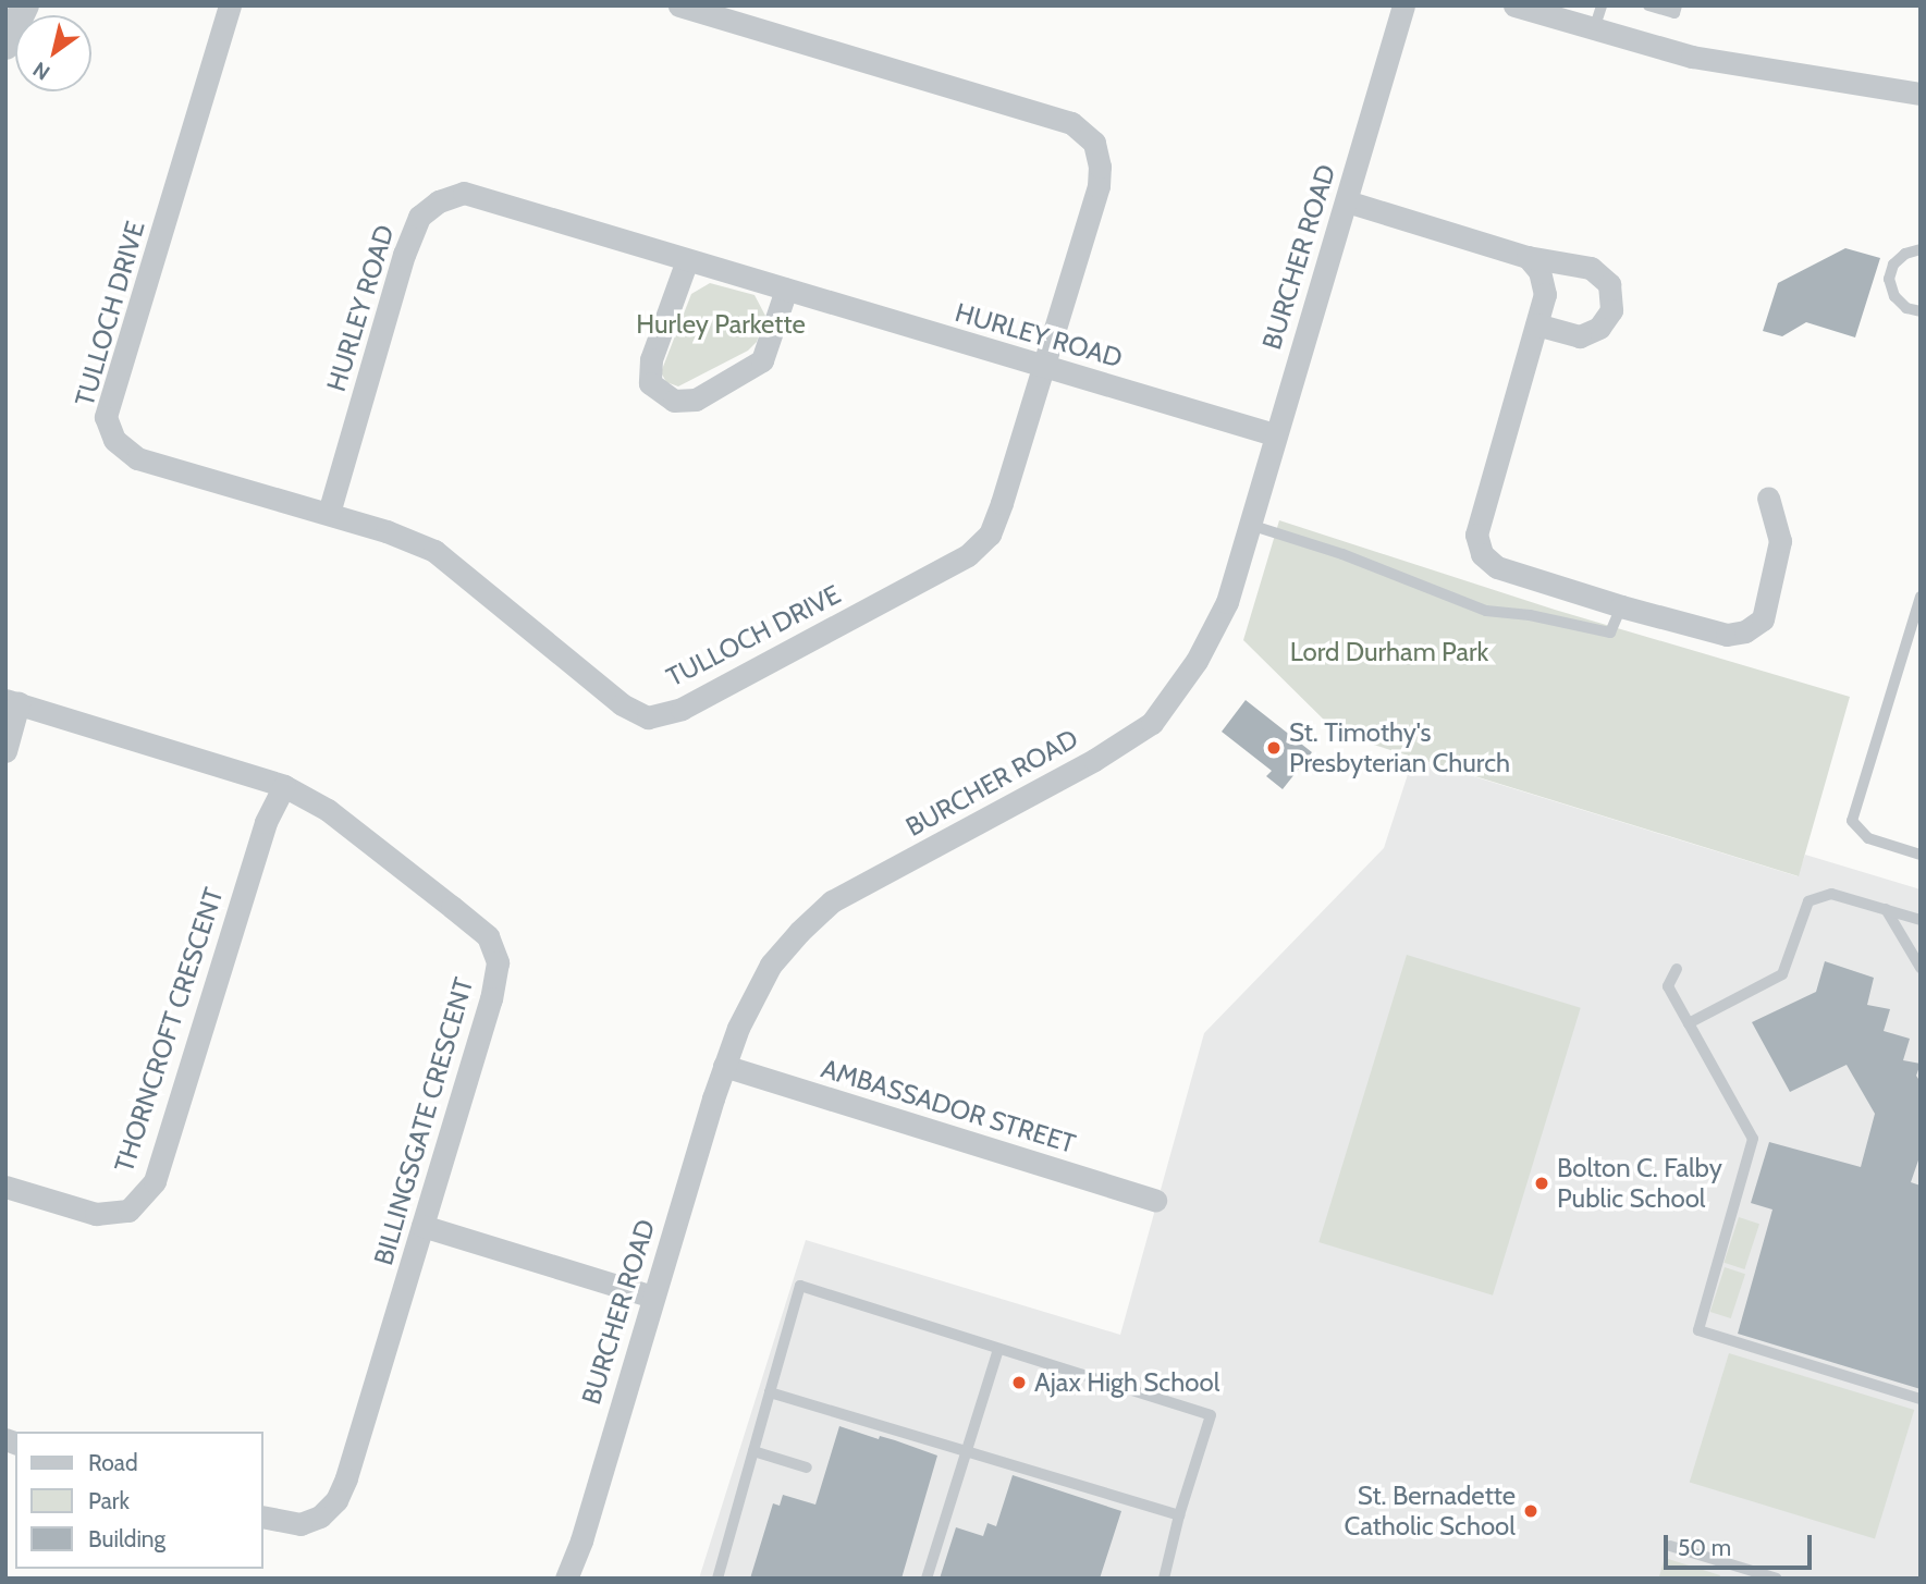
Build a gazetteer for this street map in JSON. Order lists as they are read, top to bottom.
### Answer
{
  "streets": {
    "street": [
      "BURCHER ROAD",
      "HURLEY ROAD",
      "TULLOCH DRIVE",
      "THORNCROFT CRESCENT",
      "AMBASSADOR STREET",
      "BILLINGSGATE CRESCENT"
    ]
  },
  "crossings": [
    ["BURCHER ROAD", "HURLEY ROAD"],
    ["BURCHER ROAD", "AMBASSADOR STREET"],
    ["HURLEY ROAD", "TULLOCH DRIVE"],
    ["THORNCROFT CRESCENT", "BILLINGSGATE CRESCENT"]
  ],
  "parks": ["Hurley Parkette", "Lord Durham Park"],
  "places": [
    "St. Timothy's Presbyterian Church",
    "Bolton C. Falby Public School",
    "Ajax High School",
    "St. Bernadette Catholic School"
  ],
  "legend": ["Road", "Park", "Building"],
  "scale_bar": "50 m",
  "north": "bottom left"
}
